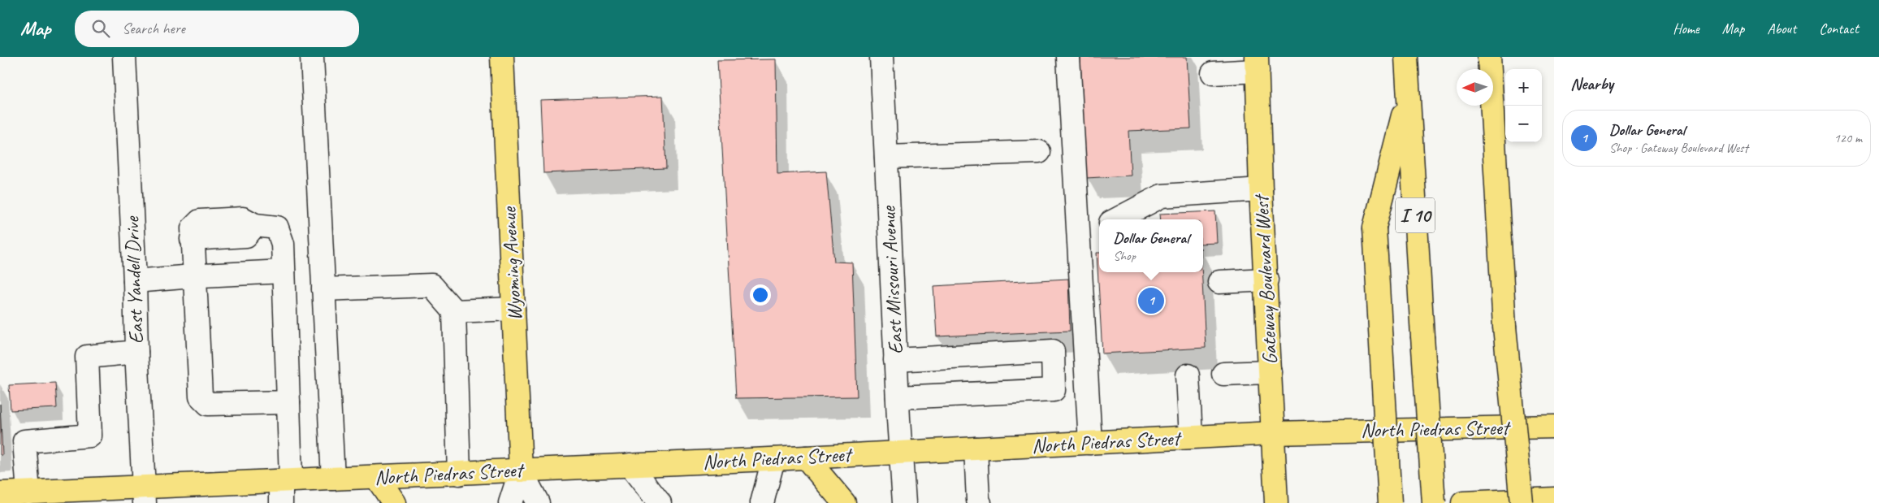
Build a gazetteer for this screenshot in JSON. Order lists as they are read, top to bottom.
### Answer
{
  "streets": {
    "main road": [
      "I 10",
      "Wyoming Avenue",
      "Gateway Boulevard West",
      "North Piedras Street"
    ],
    "street": ["East Yandell Drive", "East Missouri Avenue"]
  },
  "crossings": [
    ["Wyoming Avenue", "North Piedras Street"],
    ["East Yandell Drive", "North Piedras Street"],
    ["East Missouri Avenue", "North Piedras Street"],
    ["Gateway Boulevard West", "North Piedras Street"]
  ],
  "north": "left",
  "page": {
    "header": "Map",
    "search": "Search here",
    "nav": [
      "Home",
      "Map",
      "About",
      "Contact"
    ],
    "heading": "Nearby",
    "map_buttons": ["+", "−"],
    "list": [
      {
        "mark": "1",
        "name": "Dollar General",
        "note": "Shop · Gateway Boulevard West",
        "value": "120 m"
      }
    ],
    "popup": ["Dollar General", "Shop"],
    "pins": "1"
  }
}
